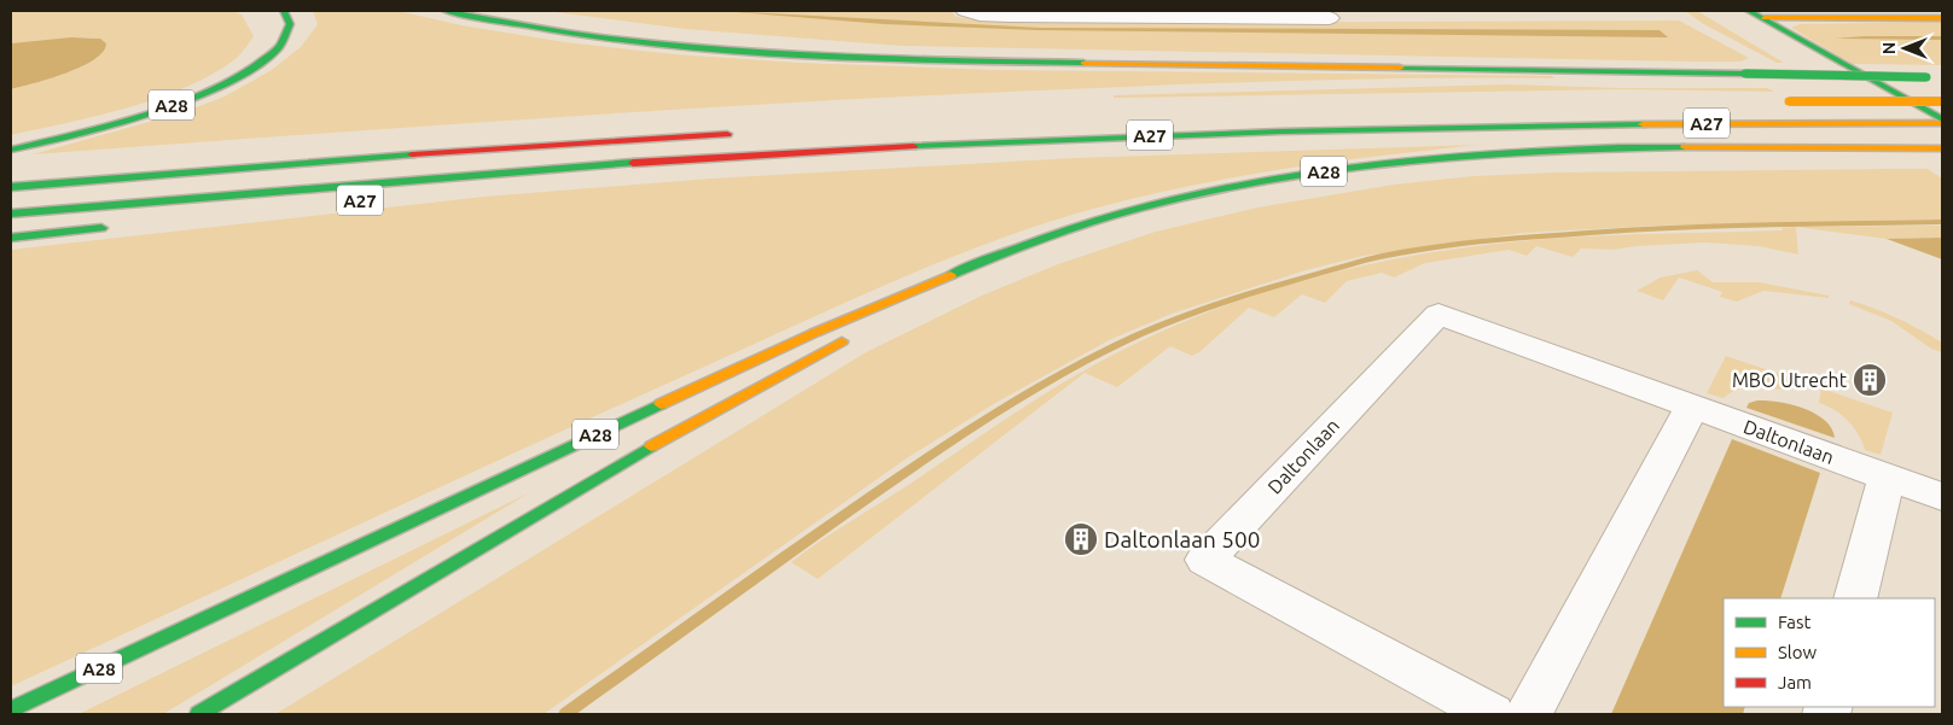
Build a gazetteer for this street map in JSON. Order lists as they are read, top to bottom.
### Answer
{
  "streets": {
    "main road": ["A28", "A27"],
    "street": ["Daltonlaan"]
  },
  "places": {
    "building": ["MBO Utrecht", "Daltonlaan 500"]
  },
  "legend": ["Fast", "Slow", "Jam"],
  "north": "left"
}
